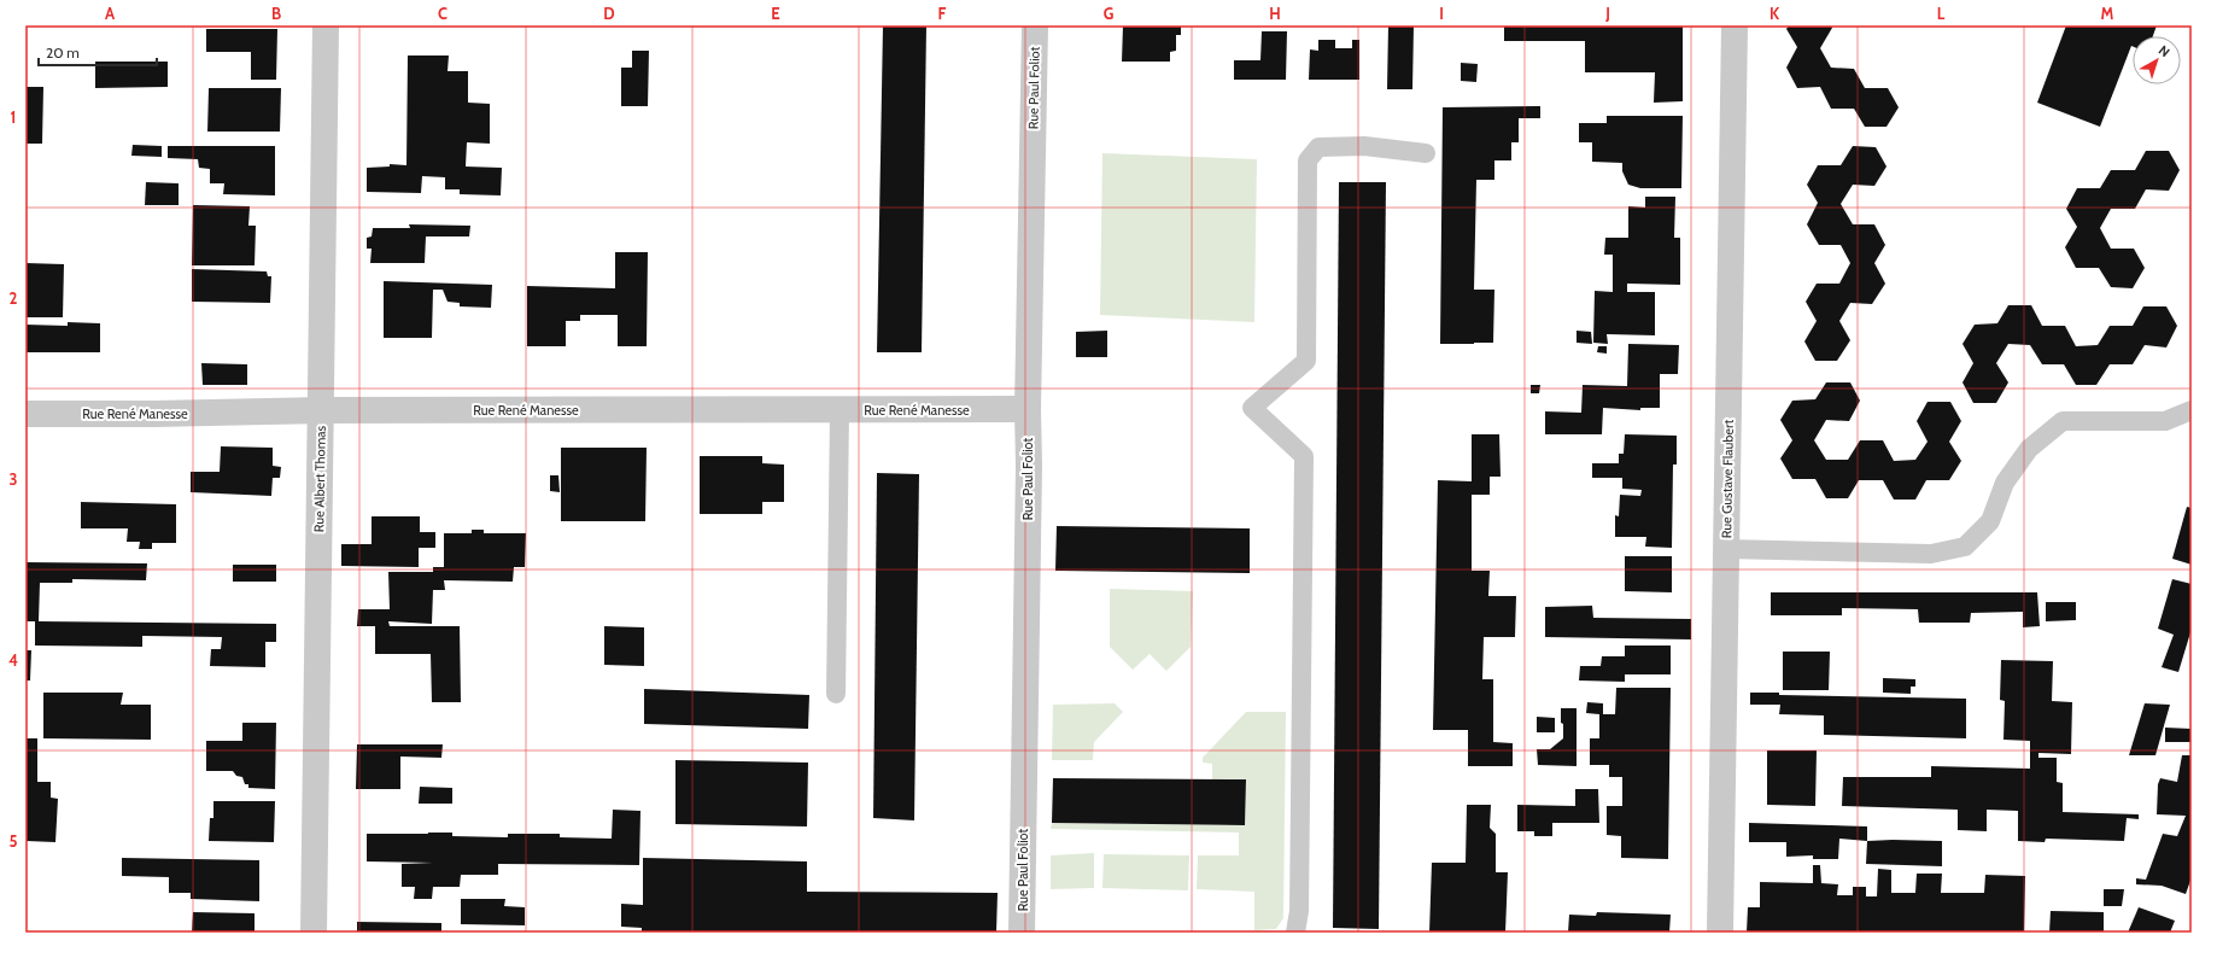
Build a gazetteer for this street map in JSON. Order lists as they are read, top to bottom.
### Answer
{
  "streets": {
    "street": [
      "Rue Paul Foliot",
      "Rue René Manesse",
      "Rue Albert Thomas",
      "Rue Gustave Flaubert"
    ]
  },
  "crossings": [
    ["Rue Paul Foliot", "Rue René Manesse"],
    ["Rue René Manesse", "Rue Albert Thomas"]
  ],
  "scale_bar": "20 m",
  "north": "top right",
  "grid": {
    "columns": [
      "A",
      "B",
      "C",
      "D",
      "E",
      "F",
      "G",
      "H",
      "I",
      "J",
      "K",
      "L",
      "M"
    ],
    "rows": [
      "1",
      "2",
      "3",
      "4",
      "5"
    ]
  }
}
